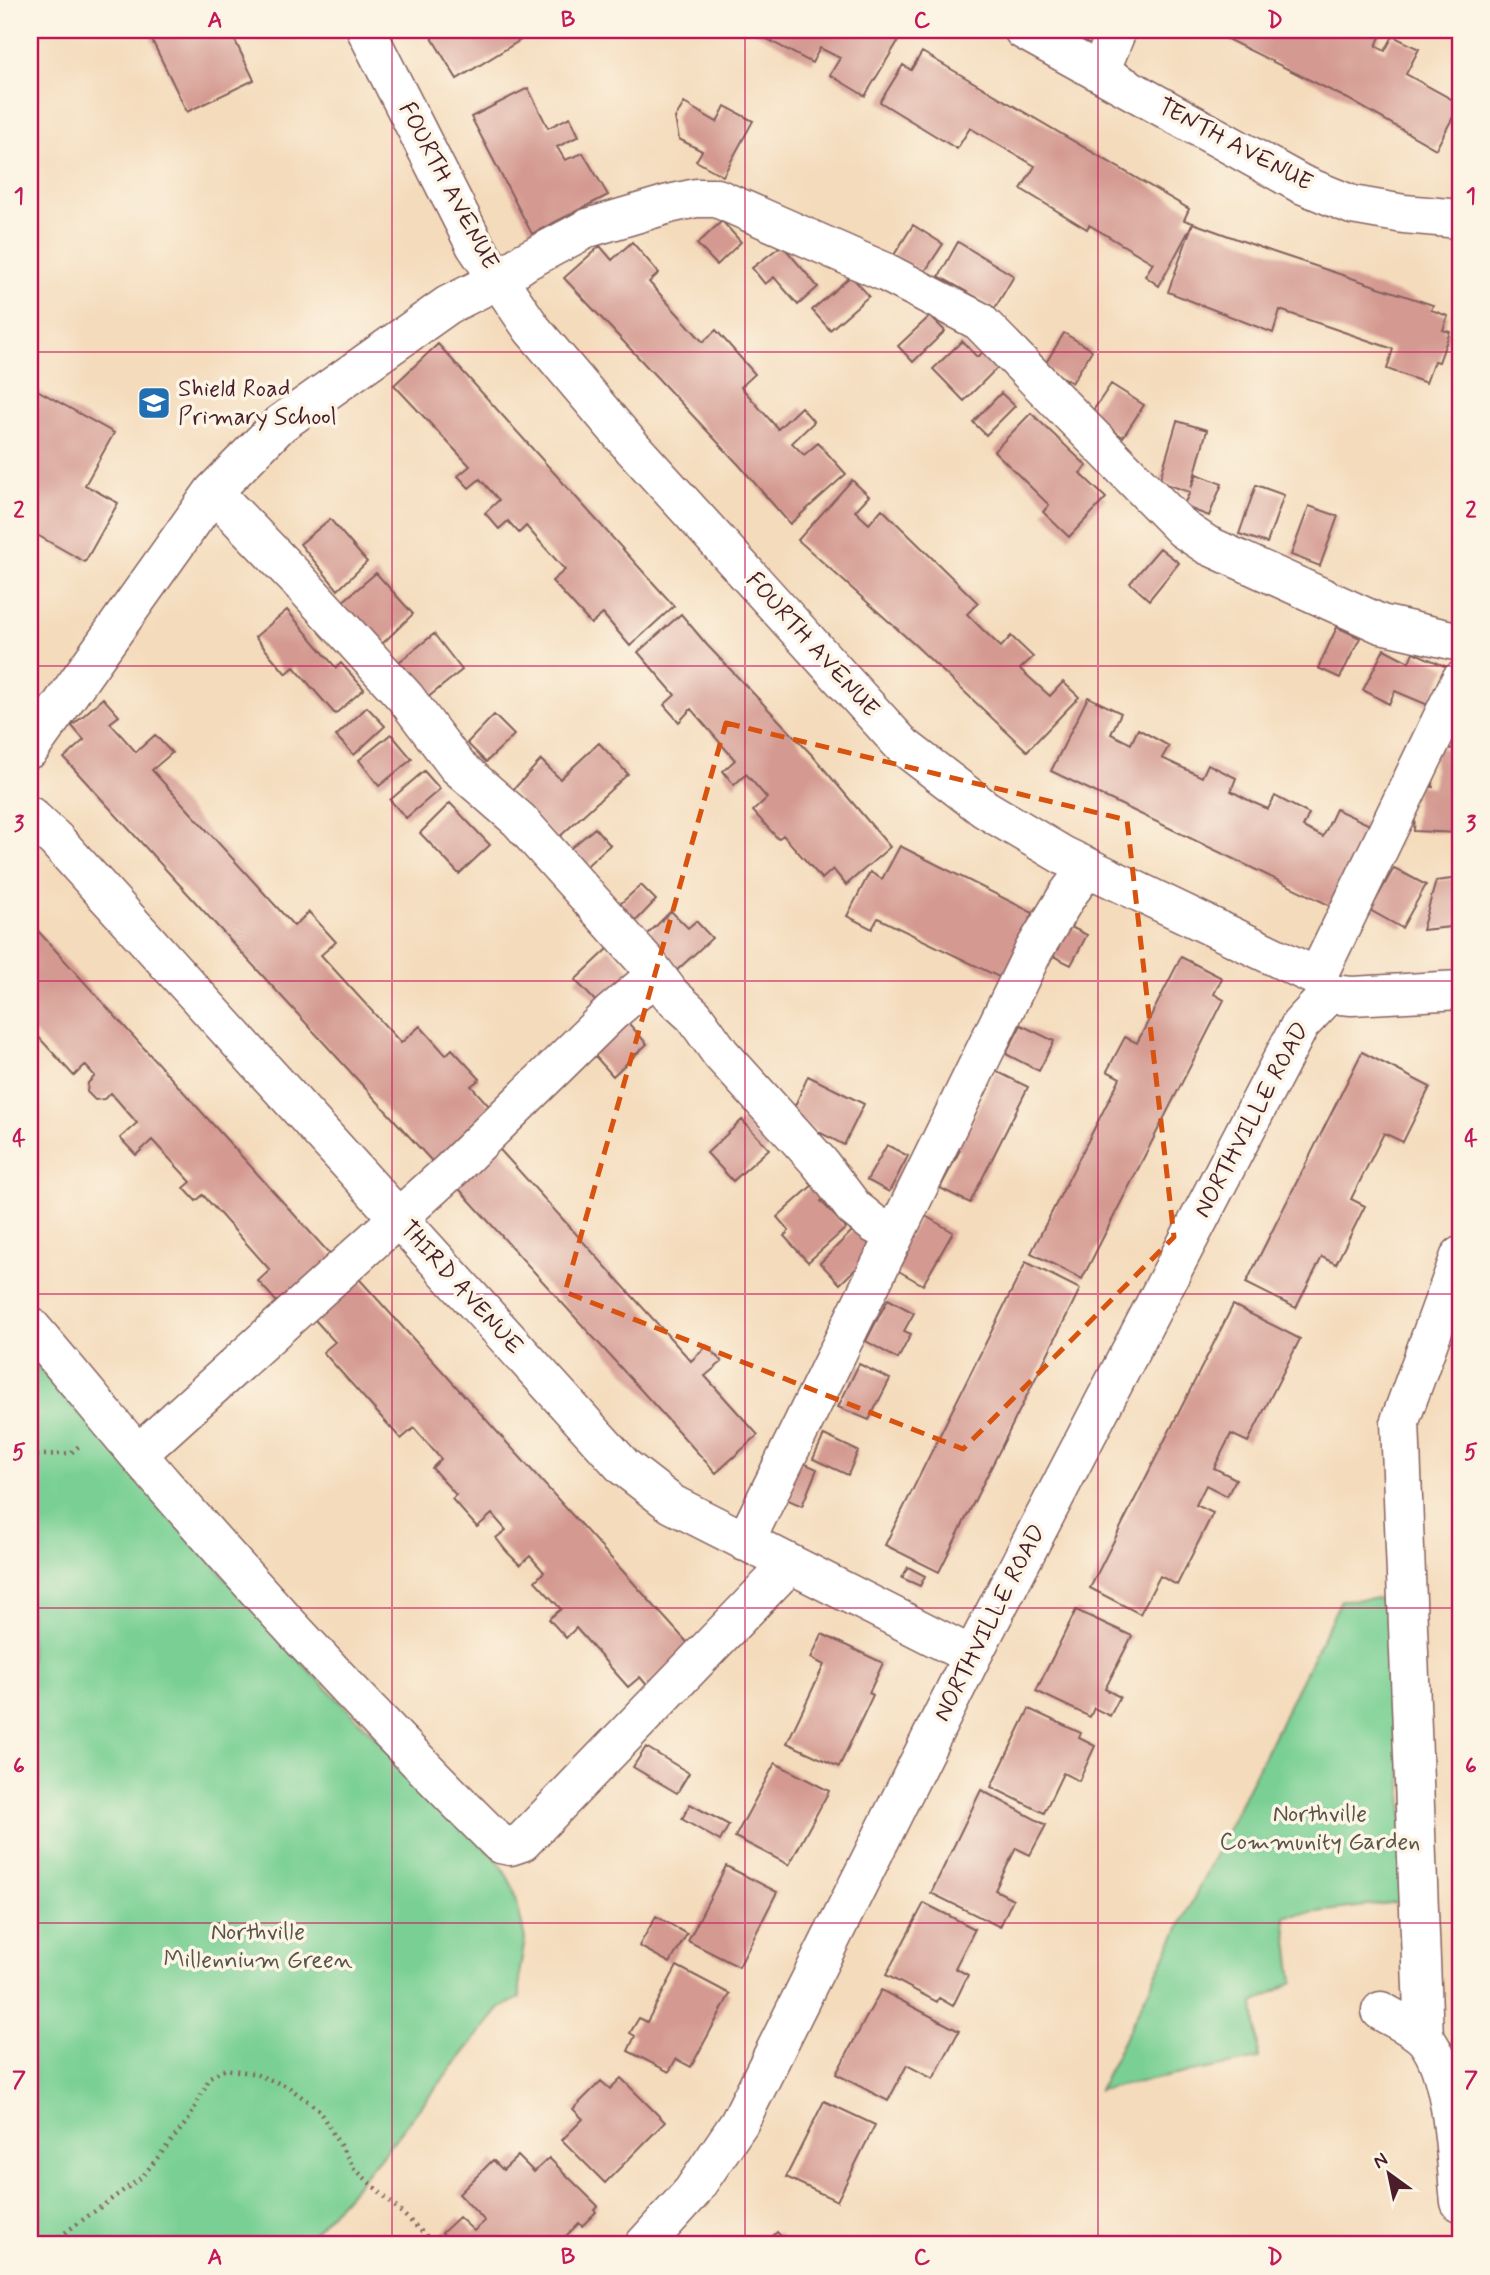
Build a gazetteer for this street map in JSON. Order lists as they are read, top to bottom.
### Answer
{
  "streets": {
    "street": [
      "TENTH AVENUE",
      "FOURTH AVENUE",
      "NORTHVILLE ROAD",
      "THIRD AVENUE"
    ]
  },
  "crossings": [
    ["FOURTH AVENUE", "NORTHVILLE ROAD"],
    ["NORTHVILLE ROAD", "THIRD AVENUE"]
  ],
  "parks": ["Northville Community Garden", "Northville Millennium Green"],
  "places": {
    "school or university": ["Shield Road Primary School"]
  },
  "north": "top left",
  "grid": {
    "columns": [
      "A",
      "B",
      "C",
      "D"
    ],
    "rows": [
      "1",
      "2",
      "3",
      "4",
      "5",
      "6",
      "7"
    ]
  }
}
